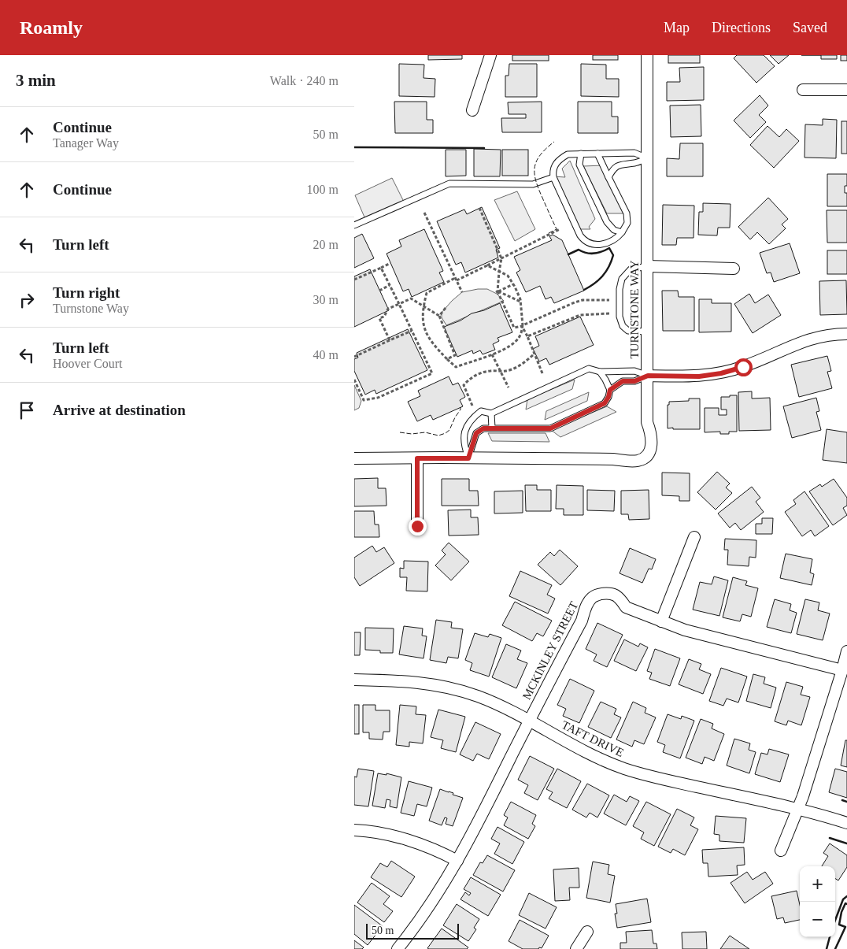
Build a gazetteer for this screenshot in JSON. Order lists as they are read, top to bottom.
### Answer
{
  "streets": {
    "street": ["TURNSTONE WAY", "MCKINLEY STREET", "TAFT DRIVE"]
  },
  "crossings": [
    ["MCKINLEY STREET", "TAFT DRIVE"]
  ],
  "scale_bar": "50 m",
  "page": {
    "header": "Roamly",
    "nav": ["Map", "Directions", "Saved"],
    "heading": ["3 min", "Walk · 240 m"],
    "list": [
      ["Continue", "Tanager Way", "50 m"],
      ["Continue", "100 m"],
      ["Turn left", "20 m"],
      ["Turn right", "Turnstone Way", "30 m"],
      ["Turn left", "Hoover Court", "40 m"],
      "Arrive at destination"
    ],
    "map_buttons": ["+", "−"],
    "scale": "50 m"
  }
}
